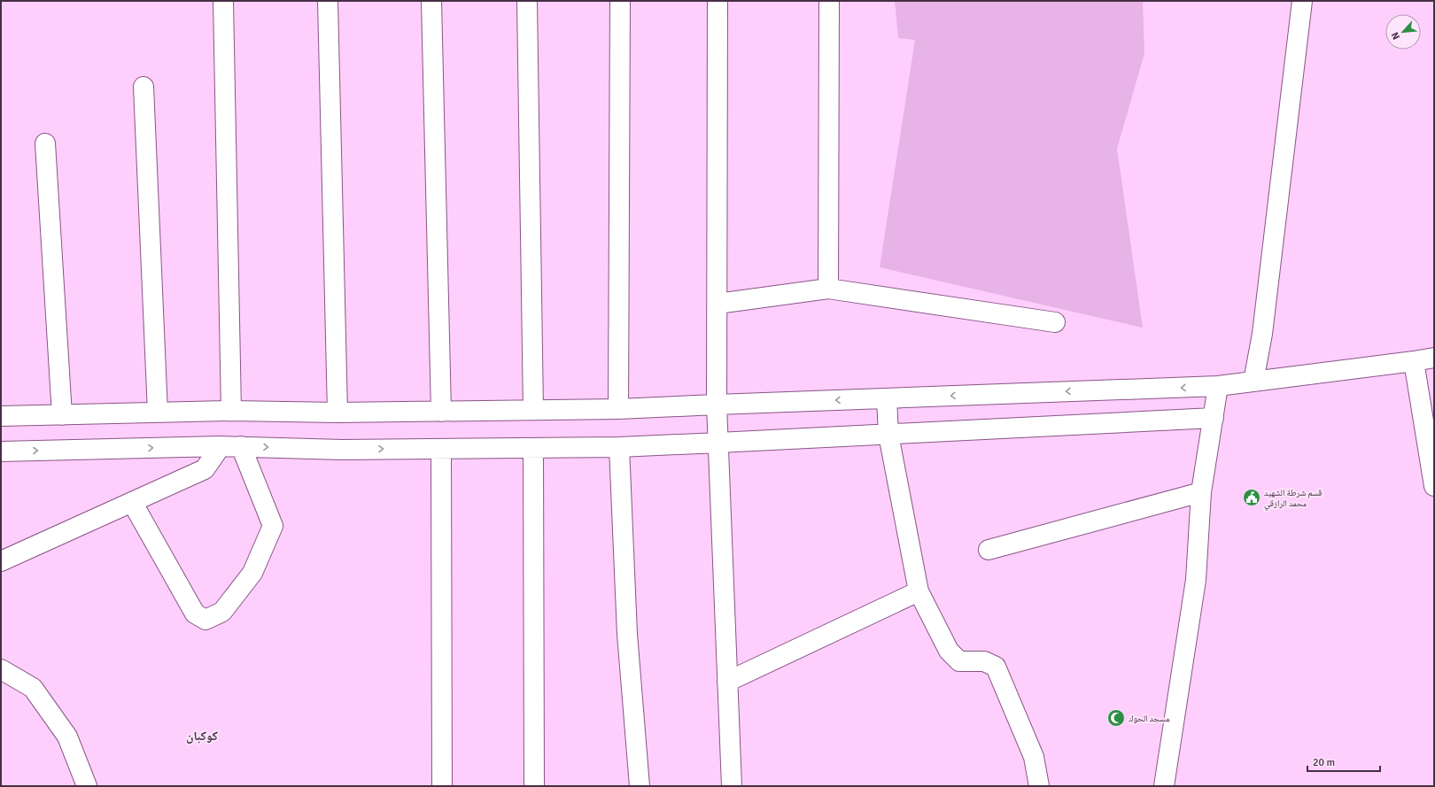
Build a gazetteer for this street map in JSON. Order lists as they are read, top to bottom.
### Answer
{
  "districts": ["كوكبان"],
  "places": {
    "public building": ["قسم شرطة الشهيد محمد الرازقي"],
    "mosque": ["مسجد الحوك"]
  },
  "scale_bar": "20 m",
  "north": "bottom left"
}
